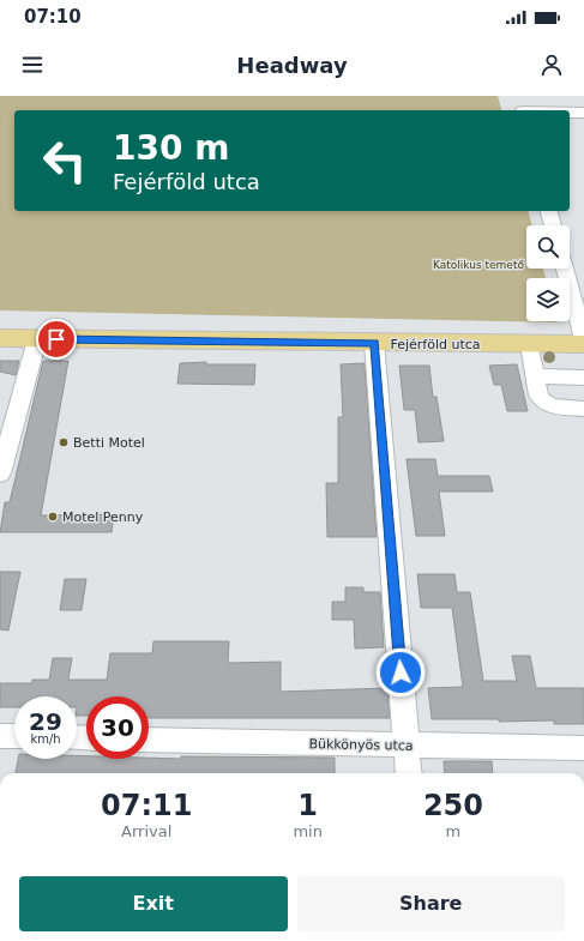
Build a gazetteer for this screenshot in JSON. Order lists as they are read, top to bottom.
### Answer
{
  "streets": {
    "main road": ["Fejérföld utca"],
    "street": ["Bükkönyös utca"]
  },
  "parks": ["Katolikus temető"],
  "places": ["Betti Motel", "Motel Penny"],
  "page": {
    "status": "07:10",
    "header": "Headway",
    "turn": ["130 m", "Fejérföld utca"],
    "speed": "29 km/h",
    "limit": "30",
    "eta": [
      "07:11",
      "Arrival",
      "1",
      "min",
      "250",
      "m"
    ],
    "buttons": ["Exit", "Share"]
  }
}
